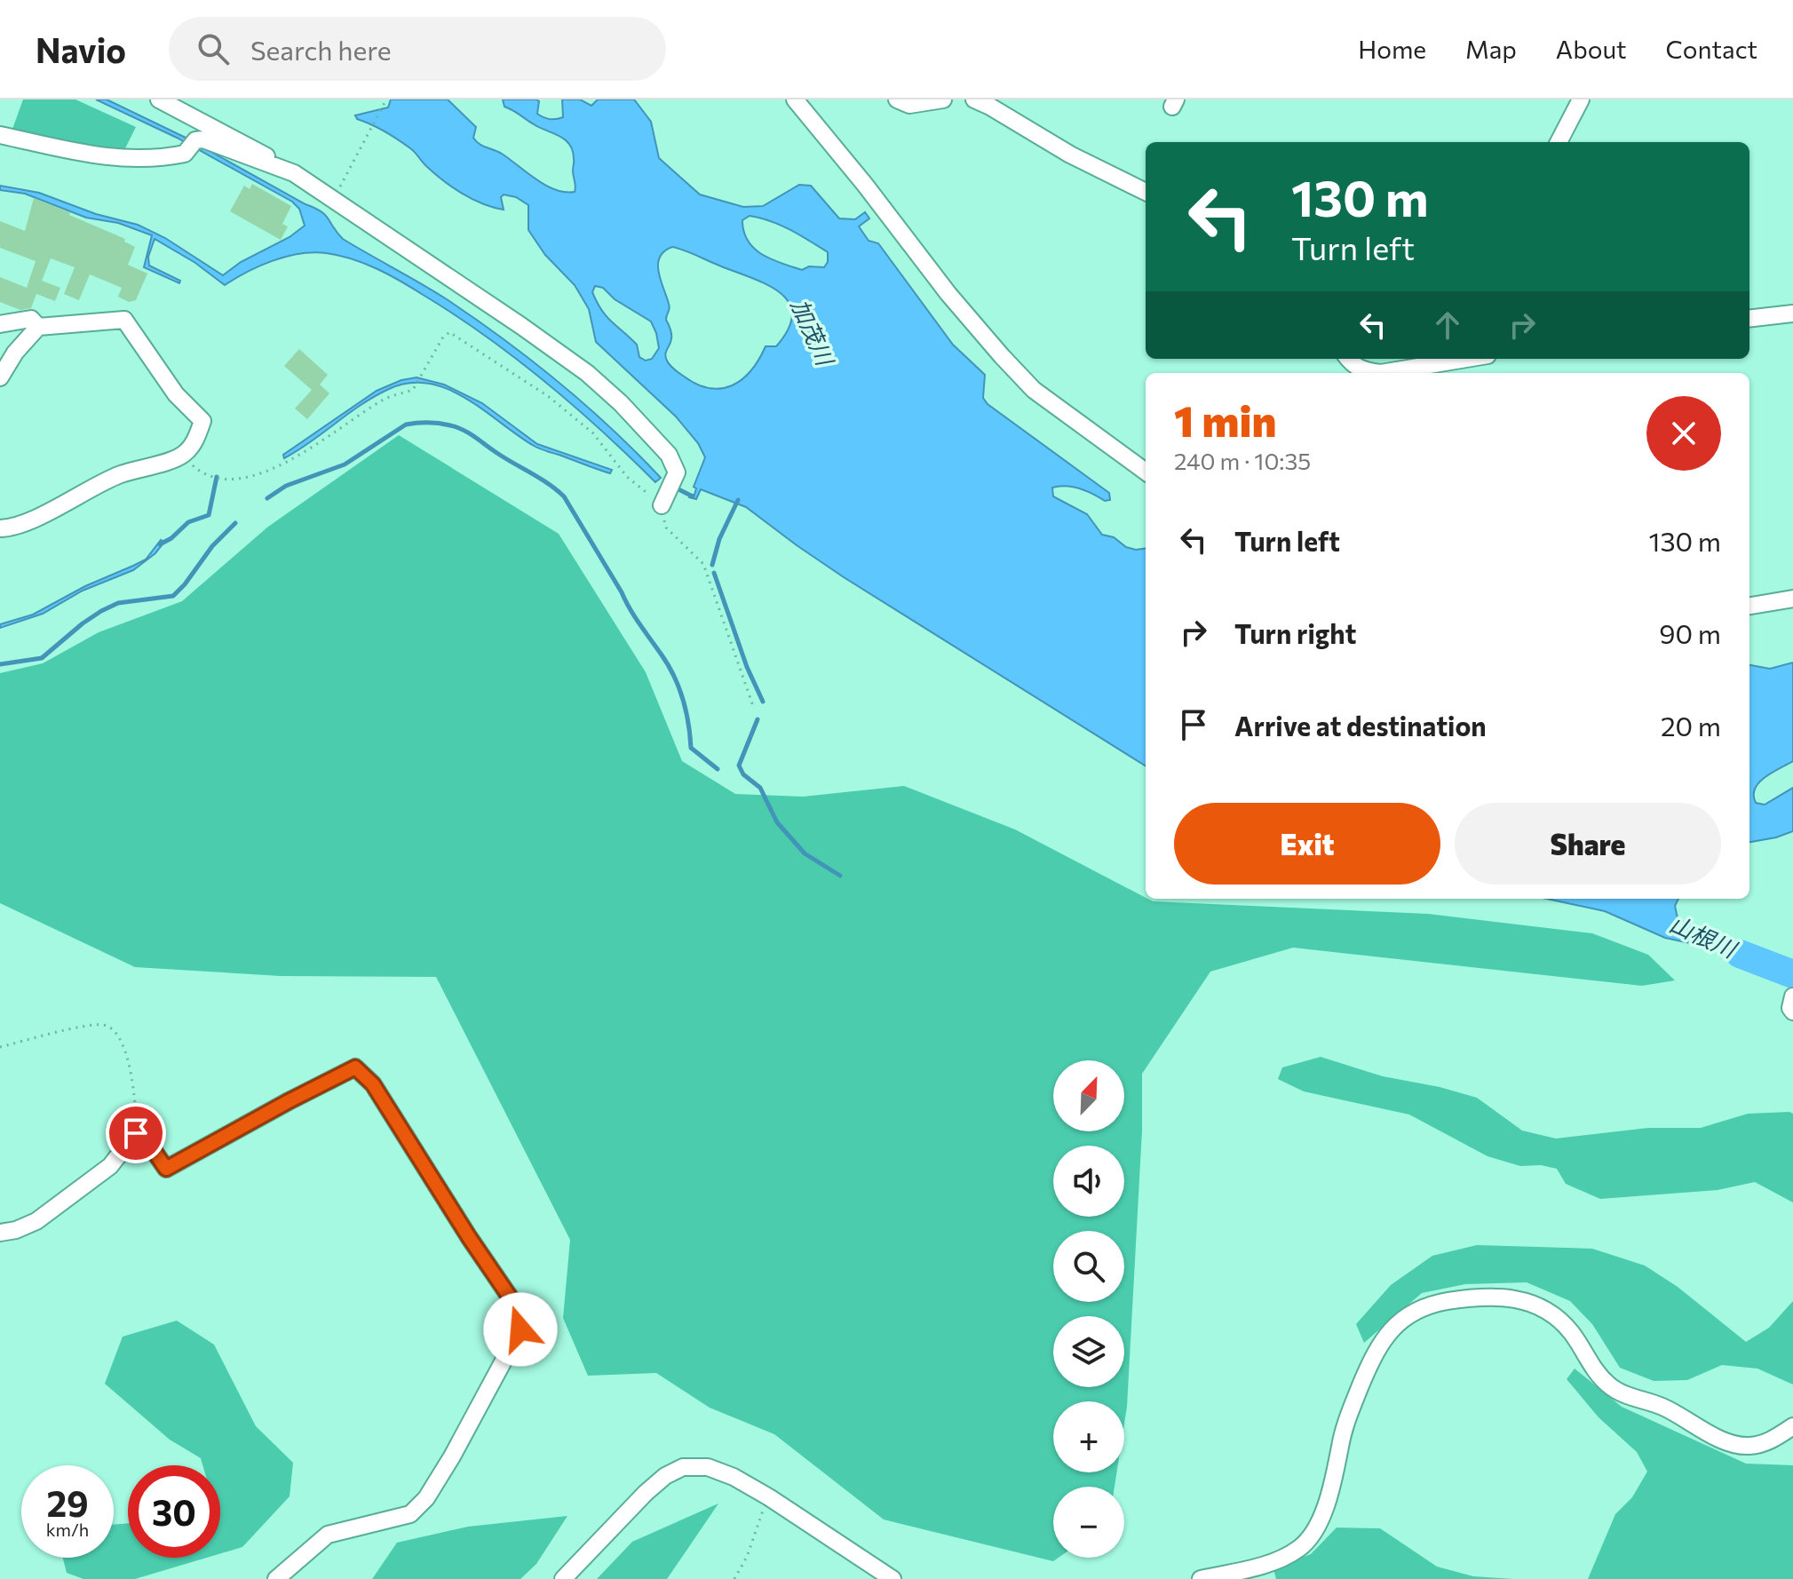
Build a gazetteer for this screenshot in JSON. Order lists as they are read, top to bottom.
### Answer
{
  "water": ["加茂川", "山根川"],
  "north": "top right",
  "page": {
    "header": "Navio",
    "search": "Search here",
    "nav": [
      "Home",
      "Map",
      "About",
      "Contact"
    ],
    "turn": ["130 m", "Turn left"],
    "heading": ["1 min", "240 m · 10:35"],
    "list": [
      {
        "name": "Turn left",
        "value": "130 m"
      },
      {
        "name": "Turn right",
        "value": "90 m"
      },
      {
        "name": "Arrive at destination",
        "value": "20 m"
      }
    ],
    "buttons": ["Exit", "Share"],
    "map_buttons": ["+", "−"],
    "speed": "29 km/h",
    "limit": "30"
  }
}
